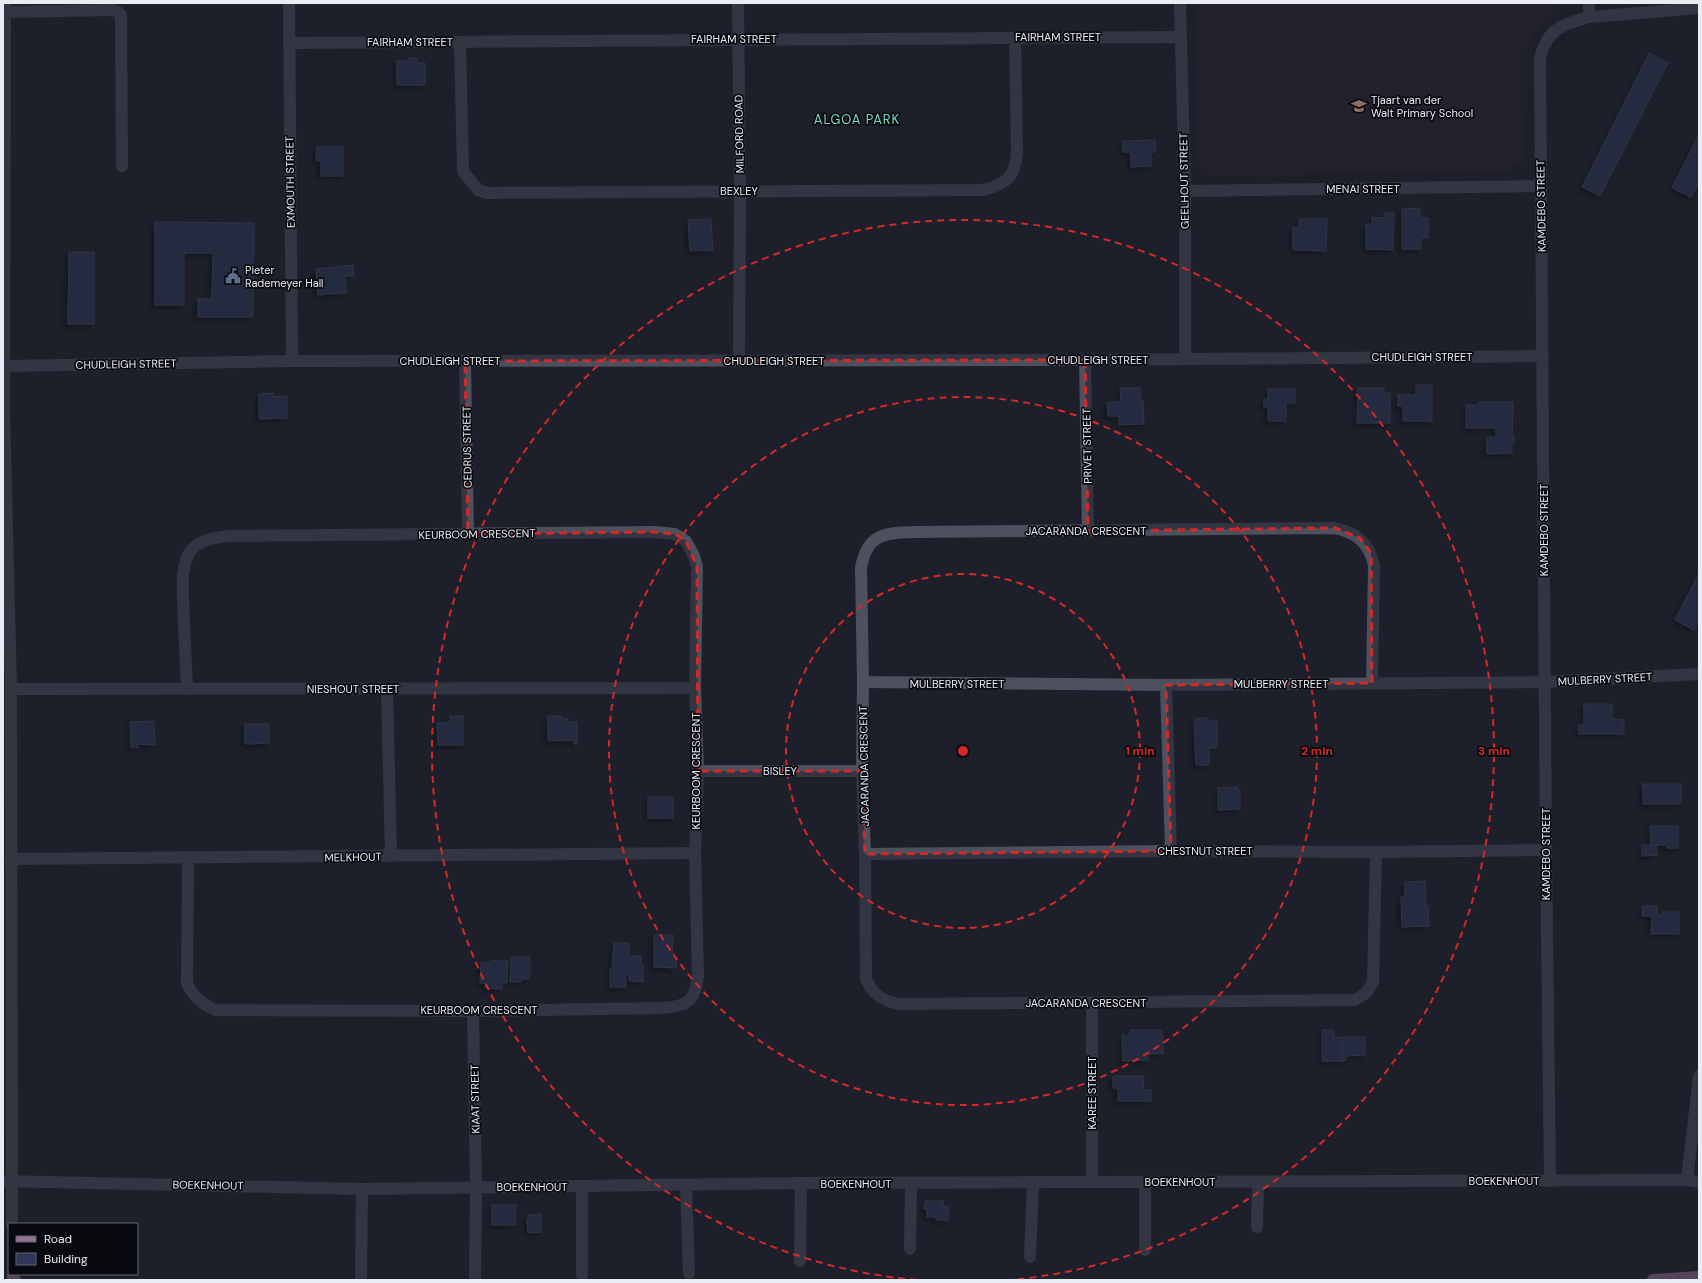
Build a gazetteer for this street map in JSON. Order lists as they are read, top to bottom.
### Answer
{
  "streets": {
    "street": [
      "FAIRHAM STREET",
      "MILFORD ROAD",
      "GEELHOUT STREET",
      "EXMOUTH STREET",
      "MENAI STREET",
      "BEXLEY",
      "KAMDEBO STREET",
      "CHUDLEIGH STREET",
      "PRIVET STREET",
      "CEDRUS STREET",
      "JACARANDA CRESCENT",
      "KEURBOOM CRESCENT",
      "MULBERRY STREET",
      "NIESHOUT STREET",
      "BISLEY",
      "CHESTNUT STREET",
      "MELKHOUT",
      "KAREE STREET",
      "KIAAT STREET",
      "BOEKENHOUT"
    ]
  },
  "crossings": [
    ["FAIRHAM STREET", "MILFORD ROAD"],
    ["FAIRHAM STREET", "GEELHOUT STREET"],
    ["FAIRHAM STREET", "EXMOUTH STREET"],
    ["FAIRHAM STREET", "BEXLEY"],
    ["MILFORD ROAD", "BEXLEY"],
    ["MILFORD ROAD", "CHUDLEIGH STREET"],
    ["GEELHOUT STREET", "MENAI STREET"],
    ["GEELHOUT STREET", "CHUDLEIGH STREET"],
    ["EXMOUTH STREET", "CHUDLEIGH STREET"],
    ["MENAI STREET", "KAMDEBO STREET"],
    ["KAMDEBO STREET", "CHUDLEIGH STREET"],
    ["KAMDEBO STREET", "MULBERRY STREET"],
    ["KAMDEBO STREET", "CHESTNUT STREET"],
    ["KAMDEBO STREET", "BOEKENHOUT"],
    ["CHUDLEIGH STREET", "PRIVET STREET"],
    ["CHUDLEIGH STREET", "CEDRUS STREET"],
    ["PRIVET STREET", "JACARANDA CRESCENT"],
    ["CEDRUS STREET", "KEURBOOM CRESCENT"],
    ["JACARANDA CRESCENT", "MULBERRY STREET"],
    ["JACARANDA CRESCENT", "BISLEY"],
    ["JACARANDA CRESCENT", "CHESTNUT STREET"],
    ["JACARANDA CRESCENT", "KAREE STREET"],
    ["KEURBOOM CRESCENT", "NIESHOUT STREET"],
    ["KEURBOOM CRESCENT", "BISLEY"],
    ["KEURBOOM CRESCENT", "MELKHOUT"],
    ["KEURBOOM CRESCENT", "KIAAT STREET"],
    ["KAREE STREET", "BOEKENHOUT"],
    ["KIAAT STREET", "BOEKENHOUT"]
  ],
  "districts": ["ALGOA PARK"],
  "places": {
    "school or university": ["Tjaart van der Walt Primary School"],
    "public building": ["Pieter Rademeyer Hall"]
  },
  "legend": ["Road", "Building"],
  "rings": ["1 min", "2 min", "3 min"]
}
